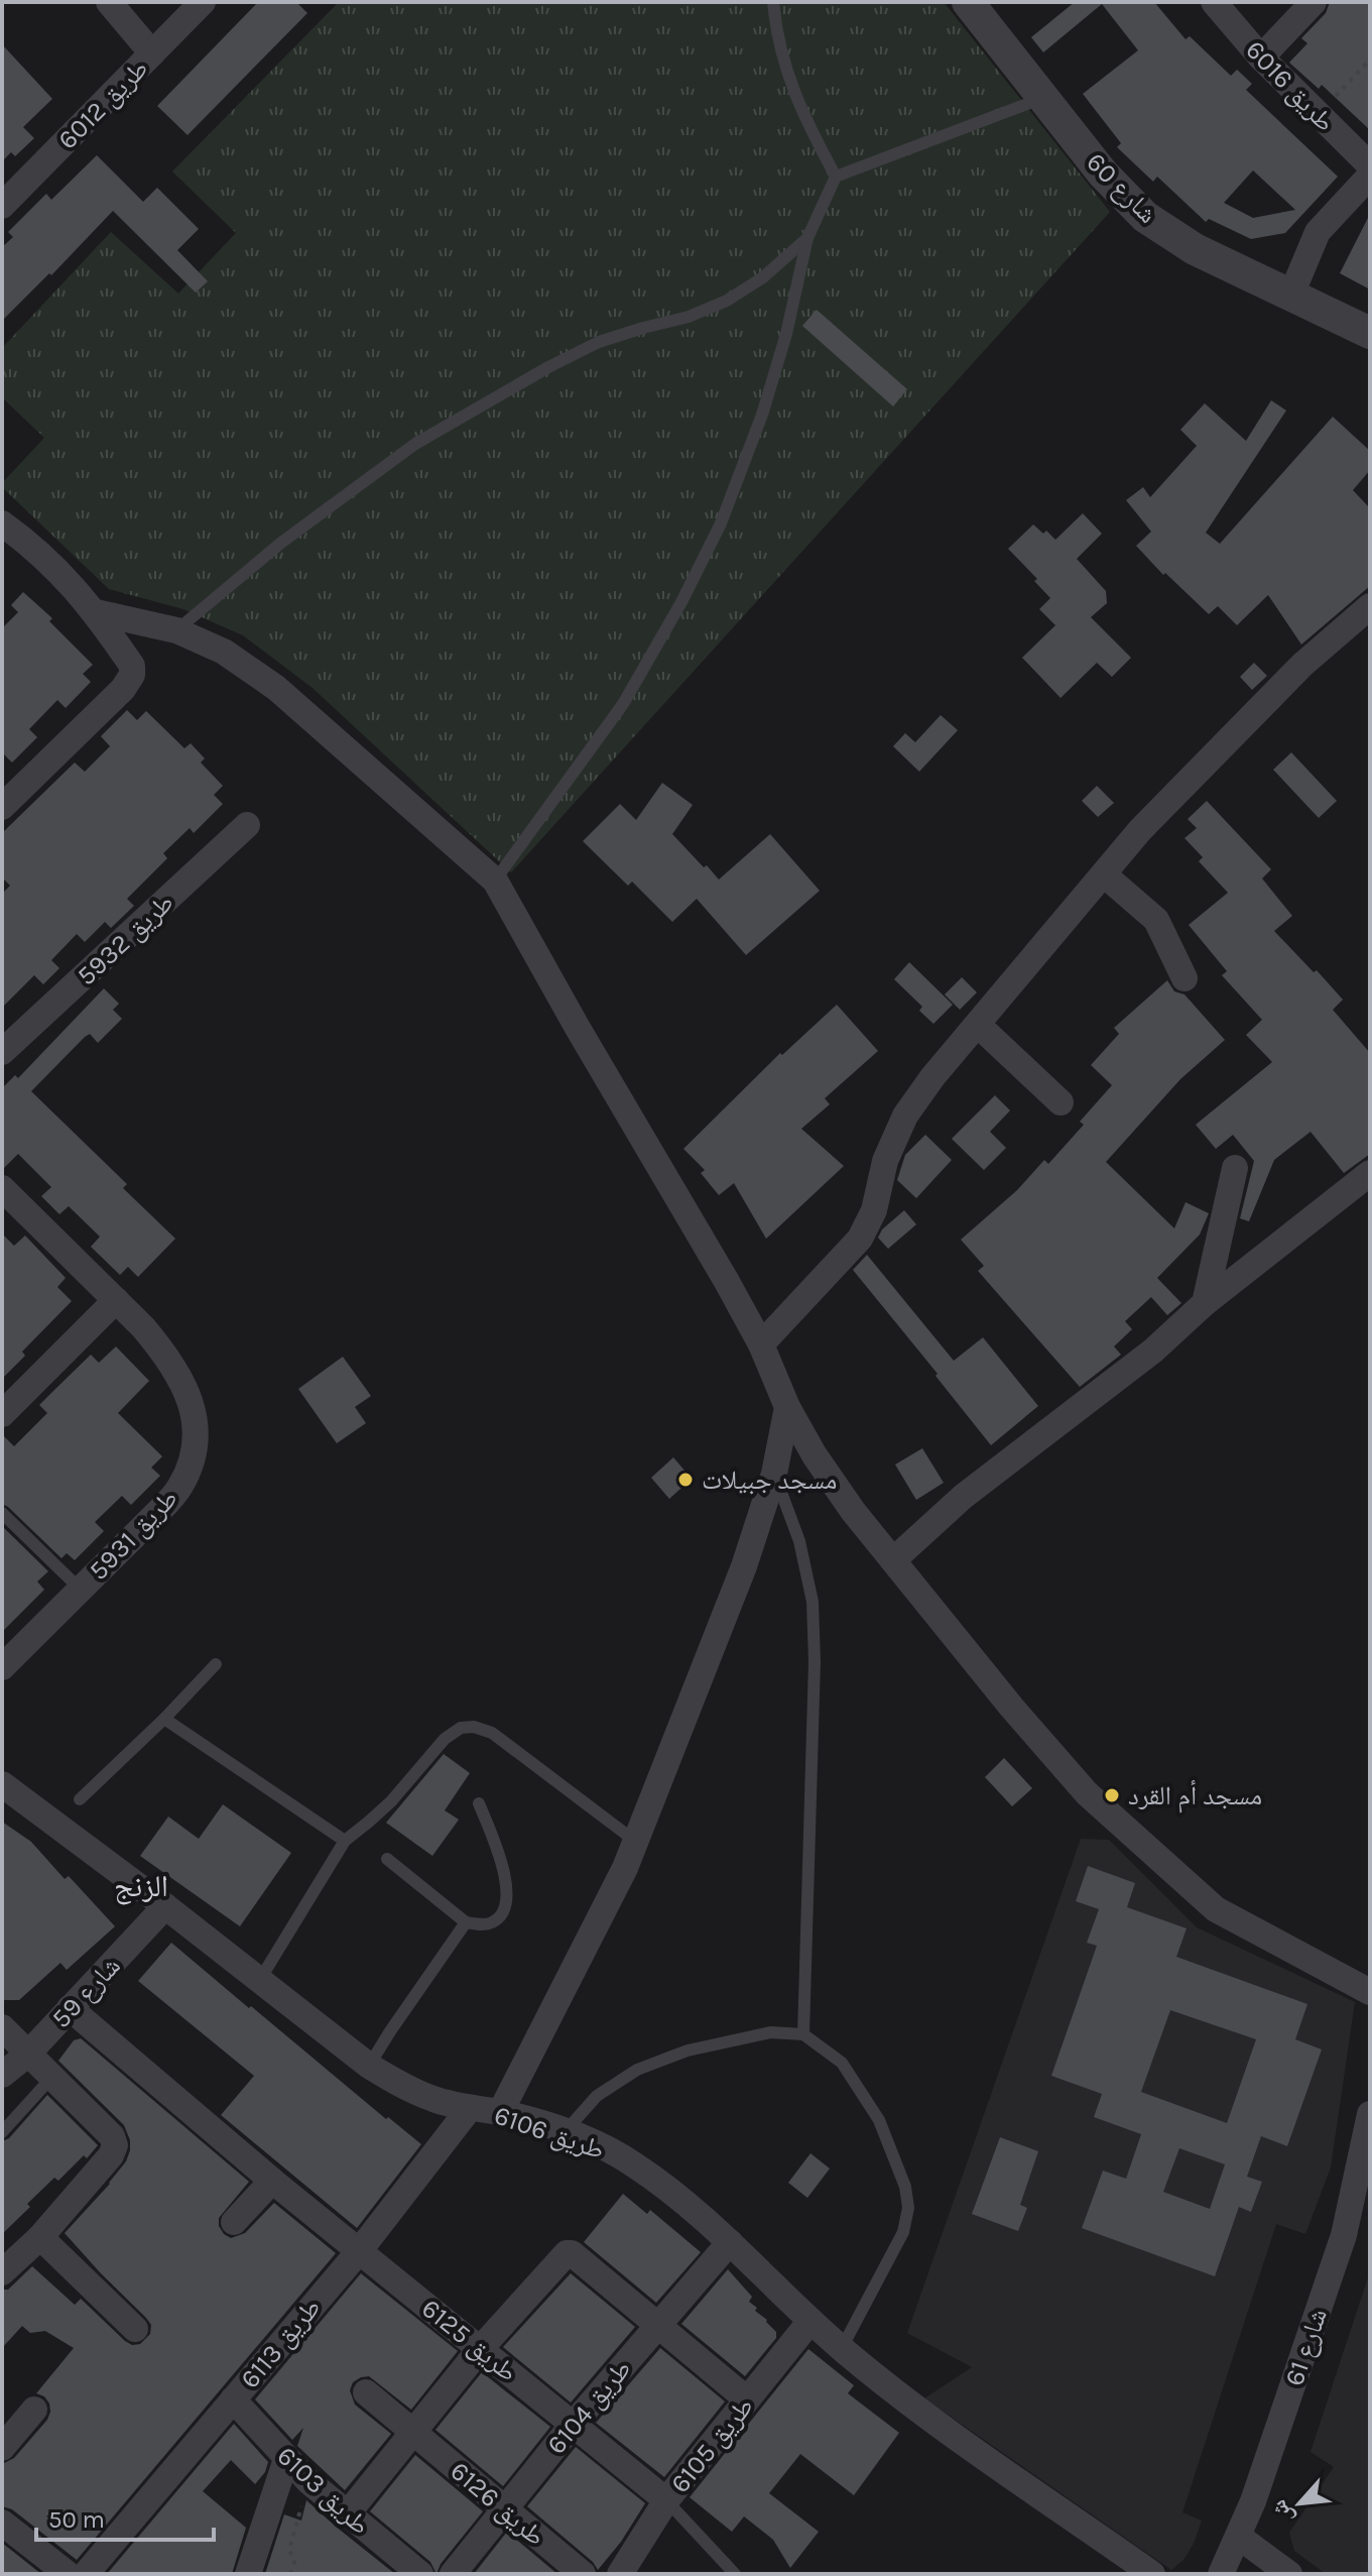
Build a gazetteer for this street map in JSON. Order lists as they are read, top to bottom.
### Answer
{
  "streets": {
    "street": [
      "طريق 6016",
      "طريق 6012",
      "شارع 60",
      "طريق 5932",
      "طريق 5931",
      "شارع 59",
      "طريق 6106",
      "طريق 6125",
      "طريق 6113",
      "شارع 61",
      "طريق 6104",
      "طريق 6105",
      "طريق 6103",
      "طريق 6126"
    ]
  },
  "crossings": [
    ["شارع 59", "طريق 6106"],
    ["شارع 59", "طريق 6125"],
    ["طريق 6106", "طريق 6113"],
    ["طريق 6106", "طريق 6104"],
    ["طريق 6106", "طريق 6105"],
    ["طريق 6125", "طريق 6113"],
    ["طريق 6125", "طريق 6104"],
    ["طريق 6125", "طريق 6105"],
    ["طريق 6113", "طريق 6103"],
    ["طريق 6104", "طريق 6126"]
  ],
  "districts": ["الزنج"],
  "places": ["مسجد جبيلات", "مسجد أم القرد"],
  "scale_bar": "50 m",
  "north": "bottom left"
}
